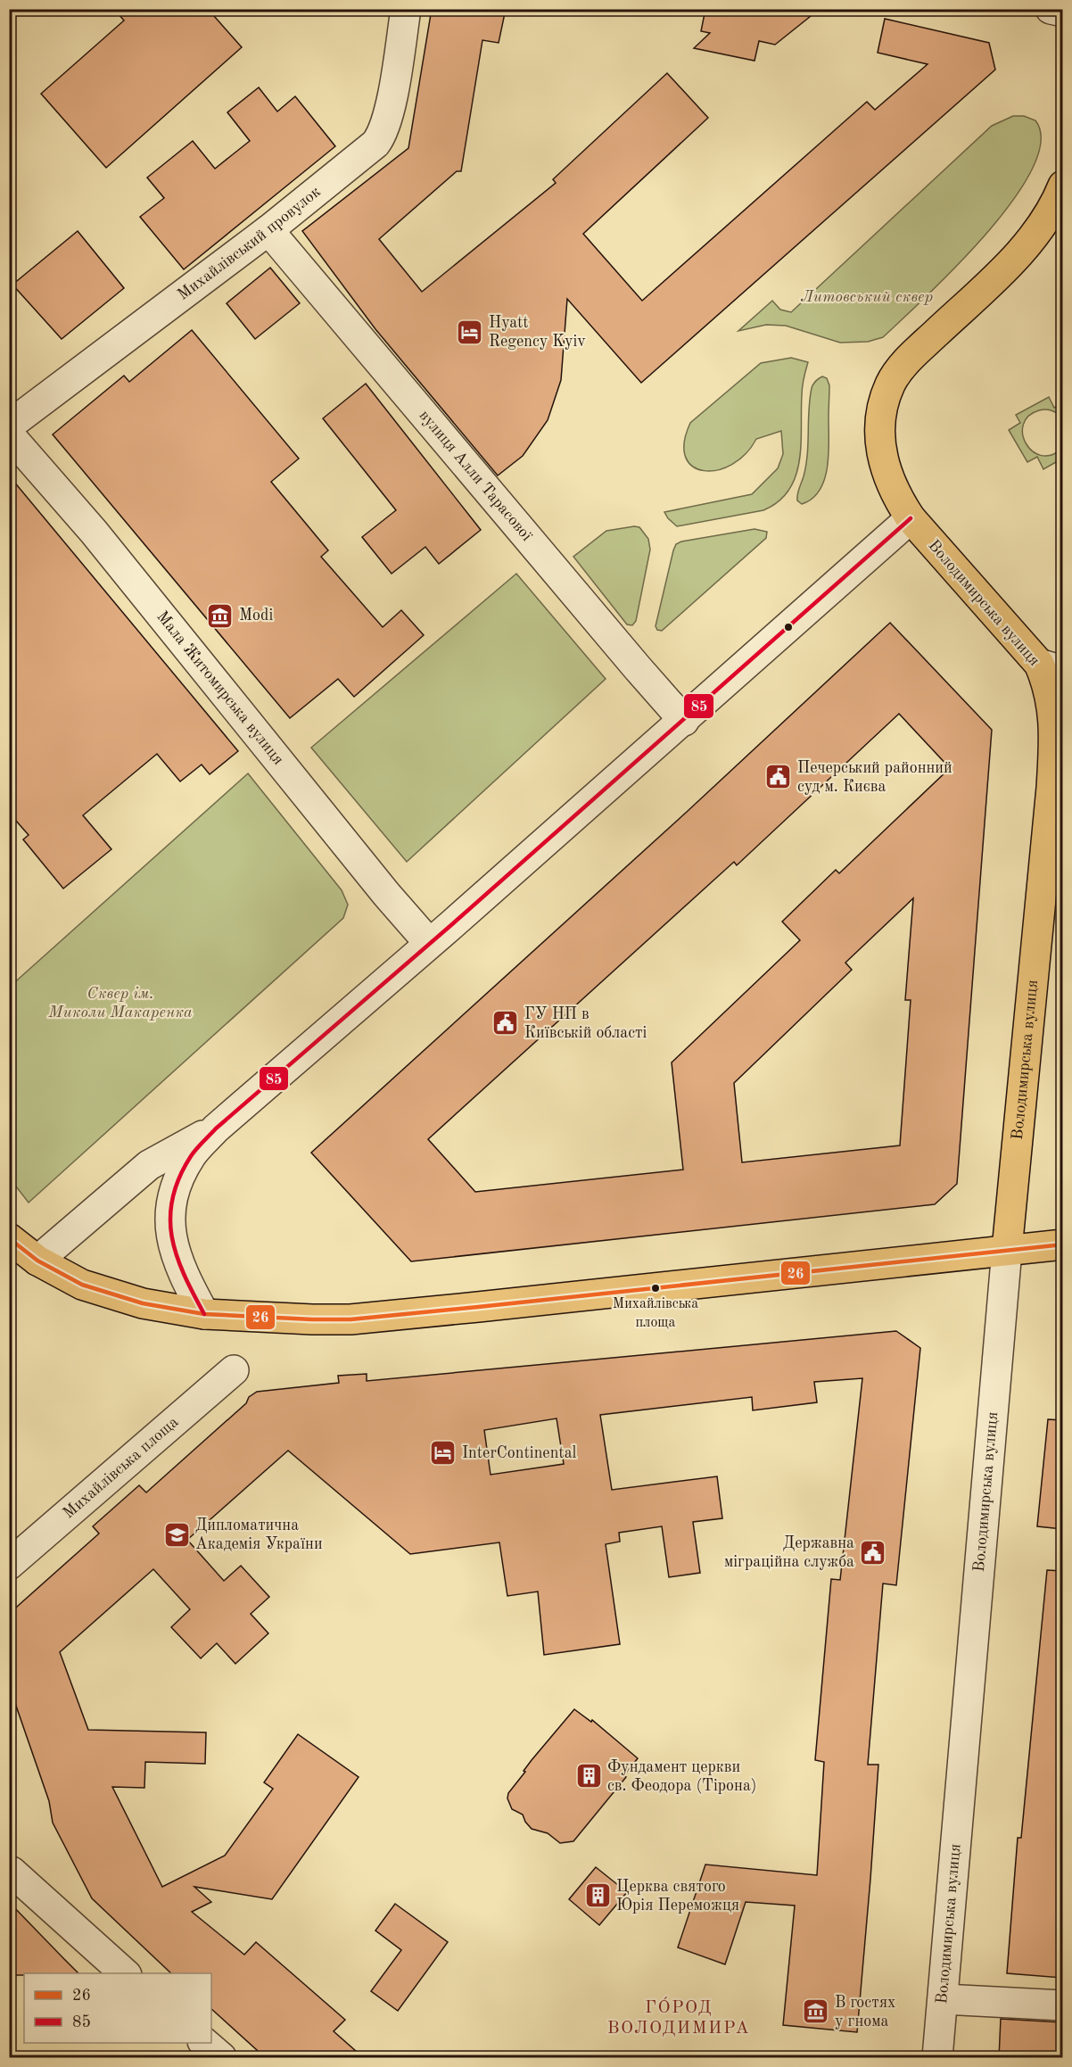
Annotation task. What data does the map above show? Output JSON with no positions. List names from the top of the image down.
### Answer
{
  "streets": {
    "main road": ["Володимирська вулиця"],
    "street": [
      "Михайлівський провулок",
      "вулиця Алли Тарасової",
      "Мала Житомирська вулиця",
      "Михайлівська площа"
    ]
  },
  "crossings": [
    ["Михайлівський провулок", "вулиця Алли Тарасової"]
  ],
  "districts": ["ГО́РОД ВОЛОДИМИРА"],
  "parks": ["Литовський сквер", "Сквер ім. Миколи Макаренка"],
  "places": {
    "hotel": ["Hyatt Regency Kyiv", "InterContinental"],
    "museum": ["Modi", "В гостях у гнома"],
    "public building": ["Печерський районний суд м. Києва", "ГУ НП в Київській області", "Державна міграційна служба"],
    "other": ["Михайлівська площа"],
    "school or university": ["Дипломатична Академія України"],
    "building": ["Фундамент церкви св. Феодора (Тірона)", "Церква святого Юрія Переможця"]
  },
  "lines": ["transit line 85", "transit line 26"],
  "legend": ["26", "85"]
}
